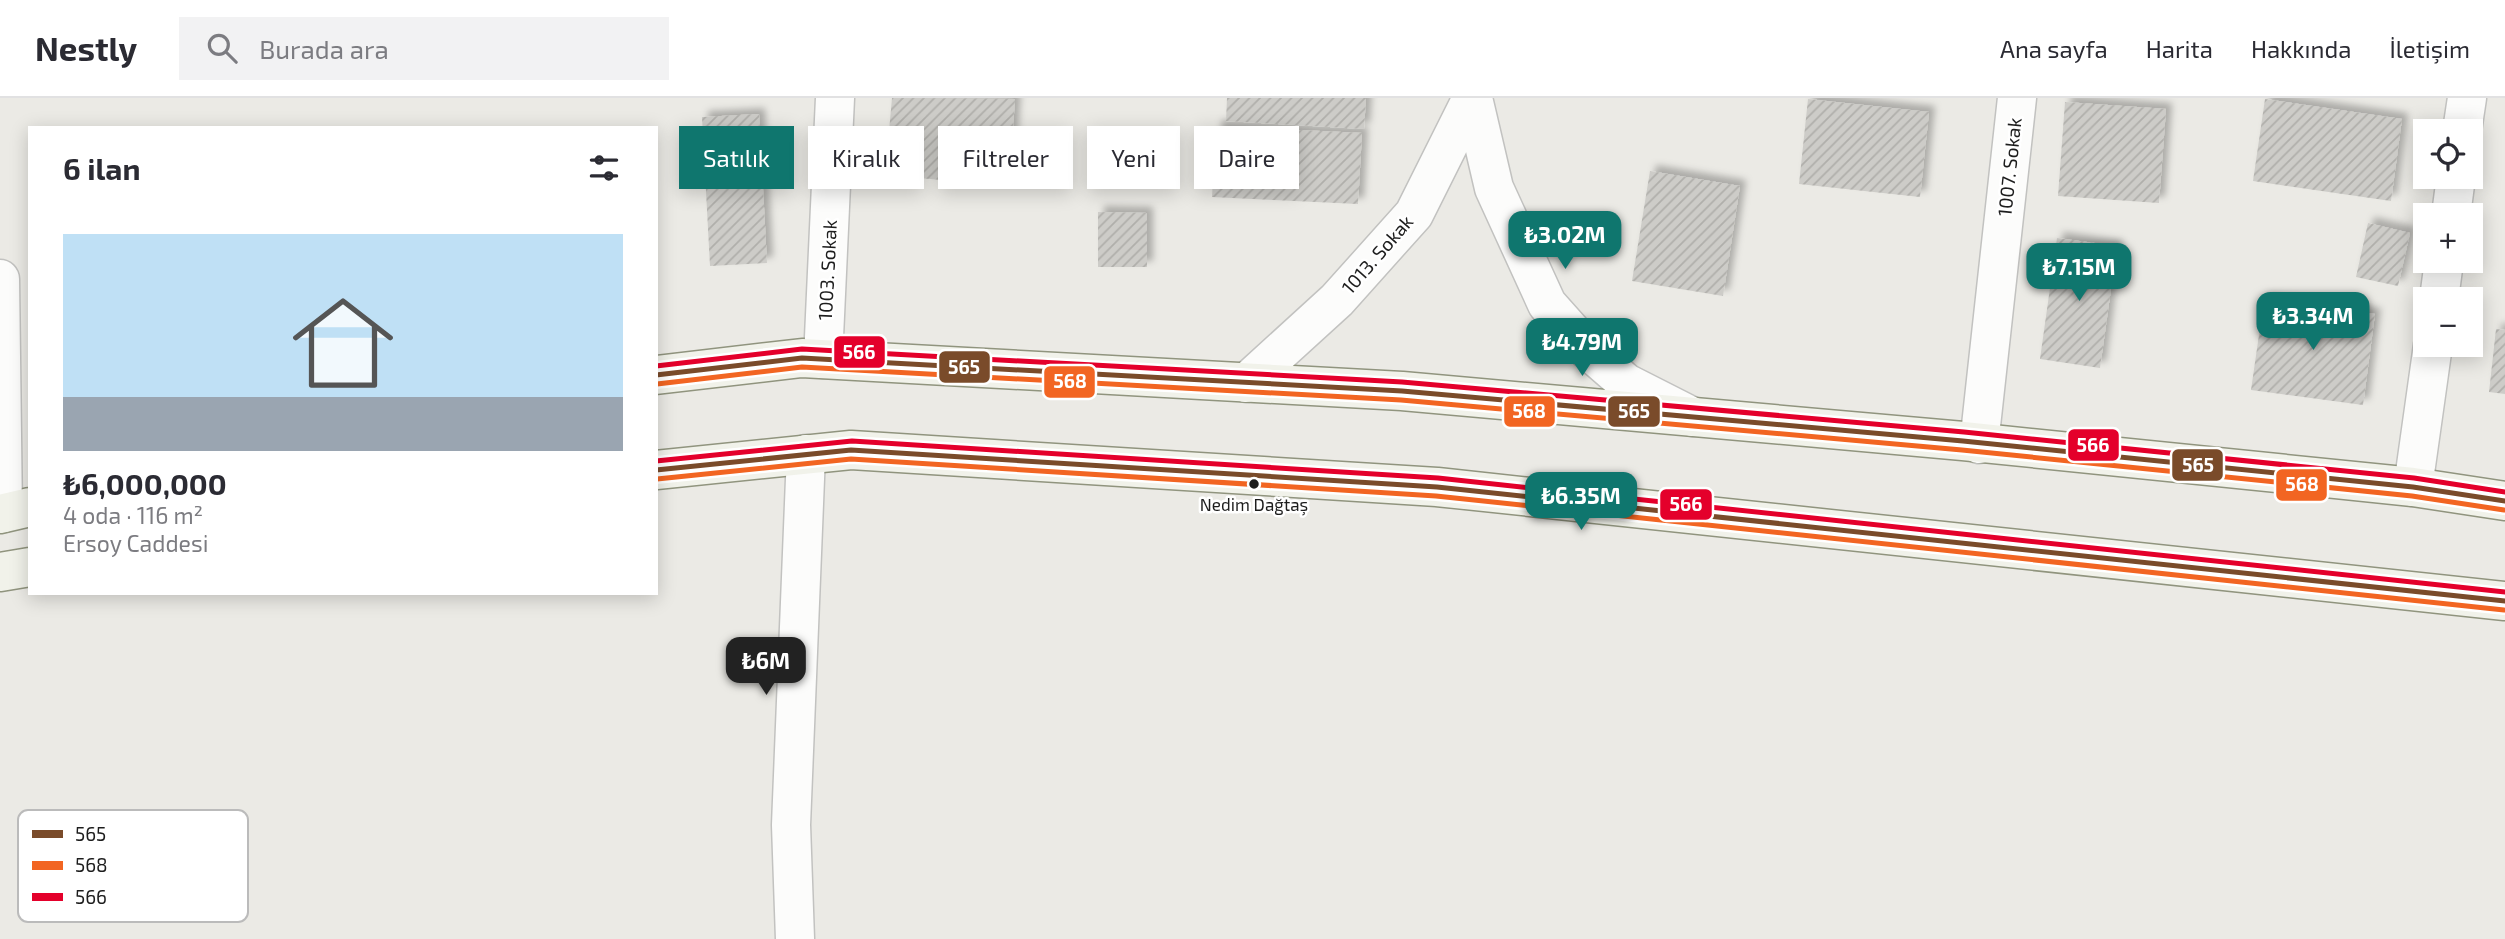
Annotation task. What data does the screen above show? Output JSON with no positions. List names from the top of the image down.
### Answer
{
  "streets": {
    "street": ["1007. Sokak", "1013. Sokak", "1003. Sokak"]
  },
  "places": ["Nedim Dağtaş"],
  "lines": ["transit line 566", "transit line 565", "transit line 568"],
  "legend": ["565", "568", "566"],
  "page": {
    "header": "Nestly",
    "search": "Burada ara",
    "nav": [
      "Ana sayfa",
      "Harita",
      "Hakkında",
      "İletişim"
    ],
    "map_buttons": ["+", "−"],
    "chip": [
      "Satılık",
      "Kiralık",
      "Filtreler",
      "Yeni",
      "Daire"
    ],
    "heading": "6 ilan",
    "list": [
      {
        "name": "₺6,000,000",
        "note": "4 oda · 116 m² · Ersoy Caddesi"
      }
    ],
    "price": [
      "₺3.02M",
      "₺7.15M",
      "₺3.34M",
      "₺4.79M",
      "₺6.35M",
      "₺6M"
    ]
  }
}
